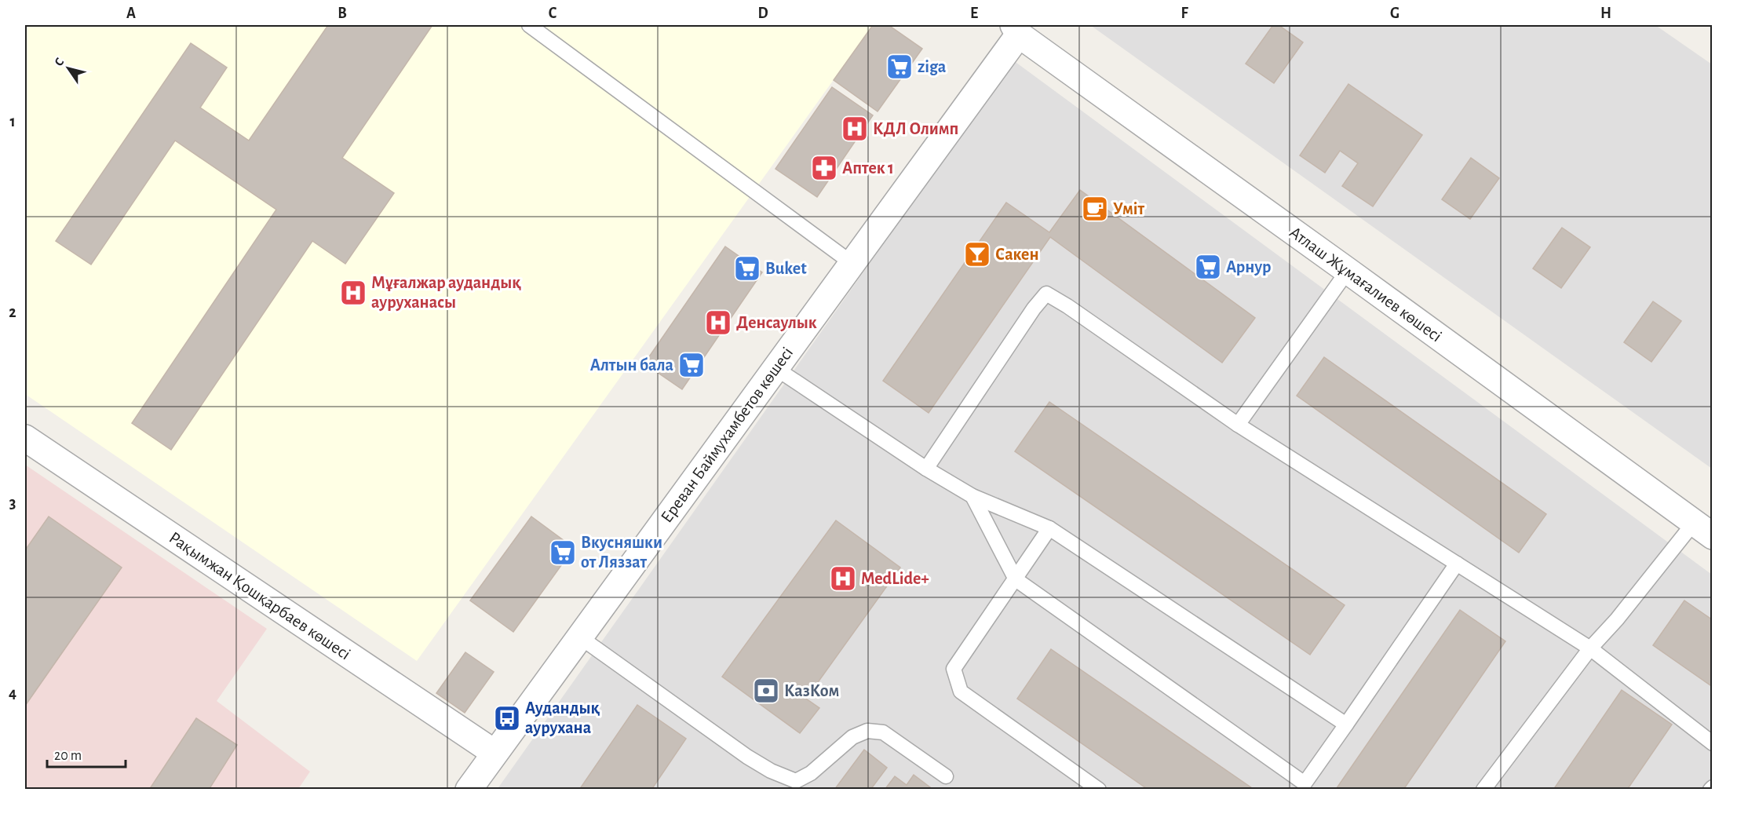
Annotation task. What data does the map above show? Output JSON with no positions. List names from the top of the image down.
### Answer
{
  "streets": {
    "street": ["Атлаш Жұмағалиев көшесі", "Ереван Баймухамбетов көшесі", "Рақымжан Қошқарбаев көшесі"]
  },
  "crossings": [
    ["Атлаш Жұмағалиев көшесі", "Ереван Баймухамбетов көшесі"],
    ["Ереван Баймухамбетов көшесі", "Рақымжан Қошқарбаев көшесі"]
  ],
  "places": {
    "supermarket": [
      "ziga",
      "Арнур",
      "Buket",
      "Алтын бала",
      "Вкусняшки от Ляззат"
    ],
    "hospital": [
      "КДЛ Олимп",
      "Мұғалжар аудандық ауруханасы",
      "Денсаулык",
      "MedLide+"
    ],
    "pharmacy": ["Аптек 1"],
    "cafe": ["Умiт"],
    "bar": ["Сакен"],
    "bank": ["КазКом"],
    "bus stop": ["Аудандық аурухана"]
  },
  "scale_bar": "20 m",
  "north": "top left",
  "grid": {
    "columns": [
      "A",
      "B",
      "C",
      "D",
      "E",
      "F",
      "G",
      "H"
    ],
    "rows": [
      "1",
      "2",
      "3",
      "4"
    ]
  }
}
